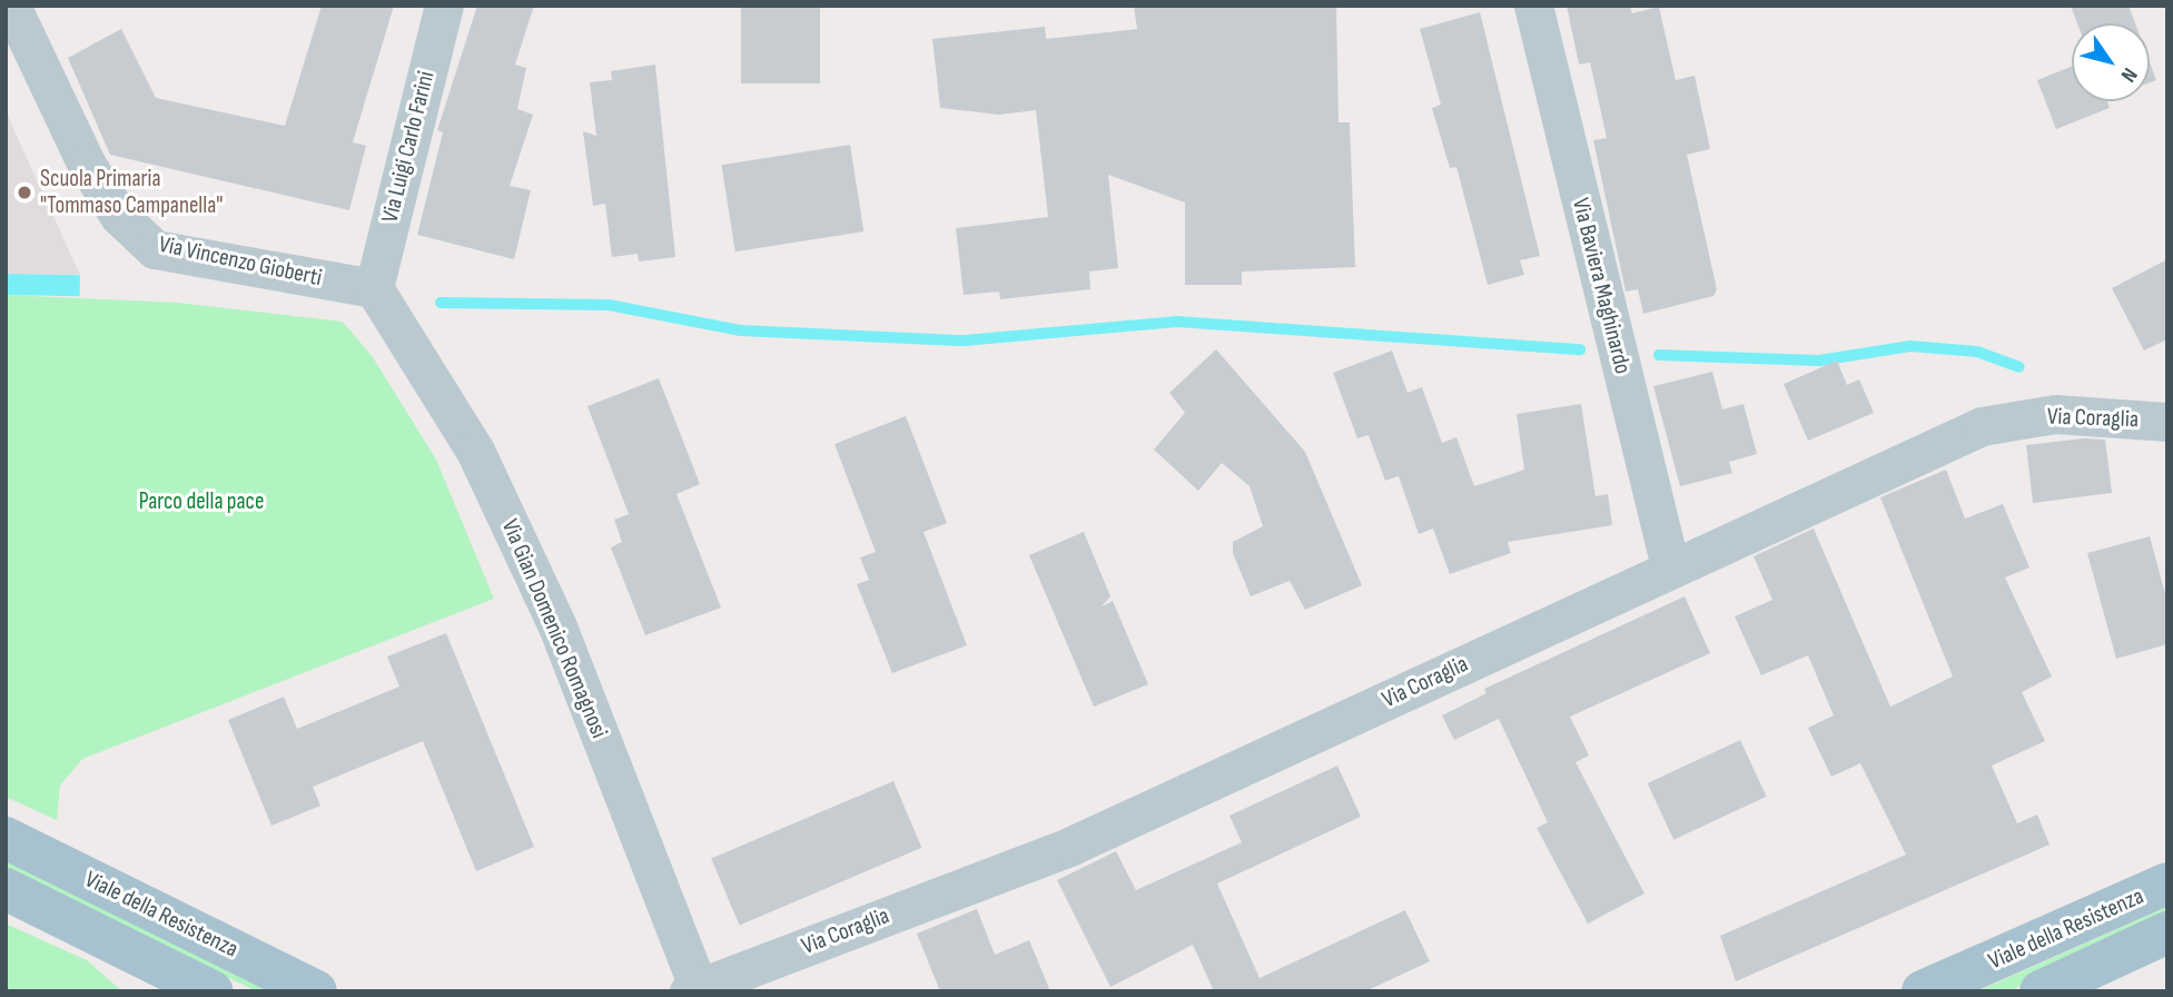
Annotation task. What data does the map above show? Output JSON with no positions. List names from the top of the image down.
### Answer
{
  "streets": {
    "main road": ["Viale della Resistenza"],
    "street": [
      "Via Luigi Carlo Farini",
      "Via Vincenzo Gioberti",
      "Via Baviera Maghinardo",
      "Via Coraglia",
      "Via Gian Domenico Romagnosi"
    ]
  },
  "crossings": [
    ["Via Luigi Carlo Farini", "Via Vincenzo Gioberti"],
    ["Via Luigi Carlo Farini", "Via Gian Domenico Romagnosi"],
    ["Via Vincenzo Gioberti", "Via Gian Domenico Romagnosi"],
    ["Via Baviera Maghinardo", "Via Coraglia"],
    ["Via Coraglia", "Via Gian Domenico Romagnosi"]
  ],
  "parks": ["Parco della pace"],
  "places": ["Scuola Primaria \"Tommaso Campanella\""],
  "north": "bottom right"
}
